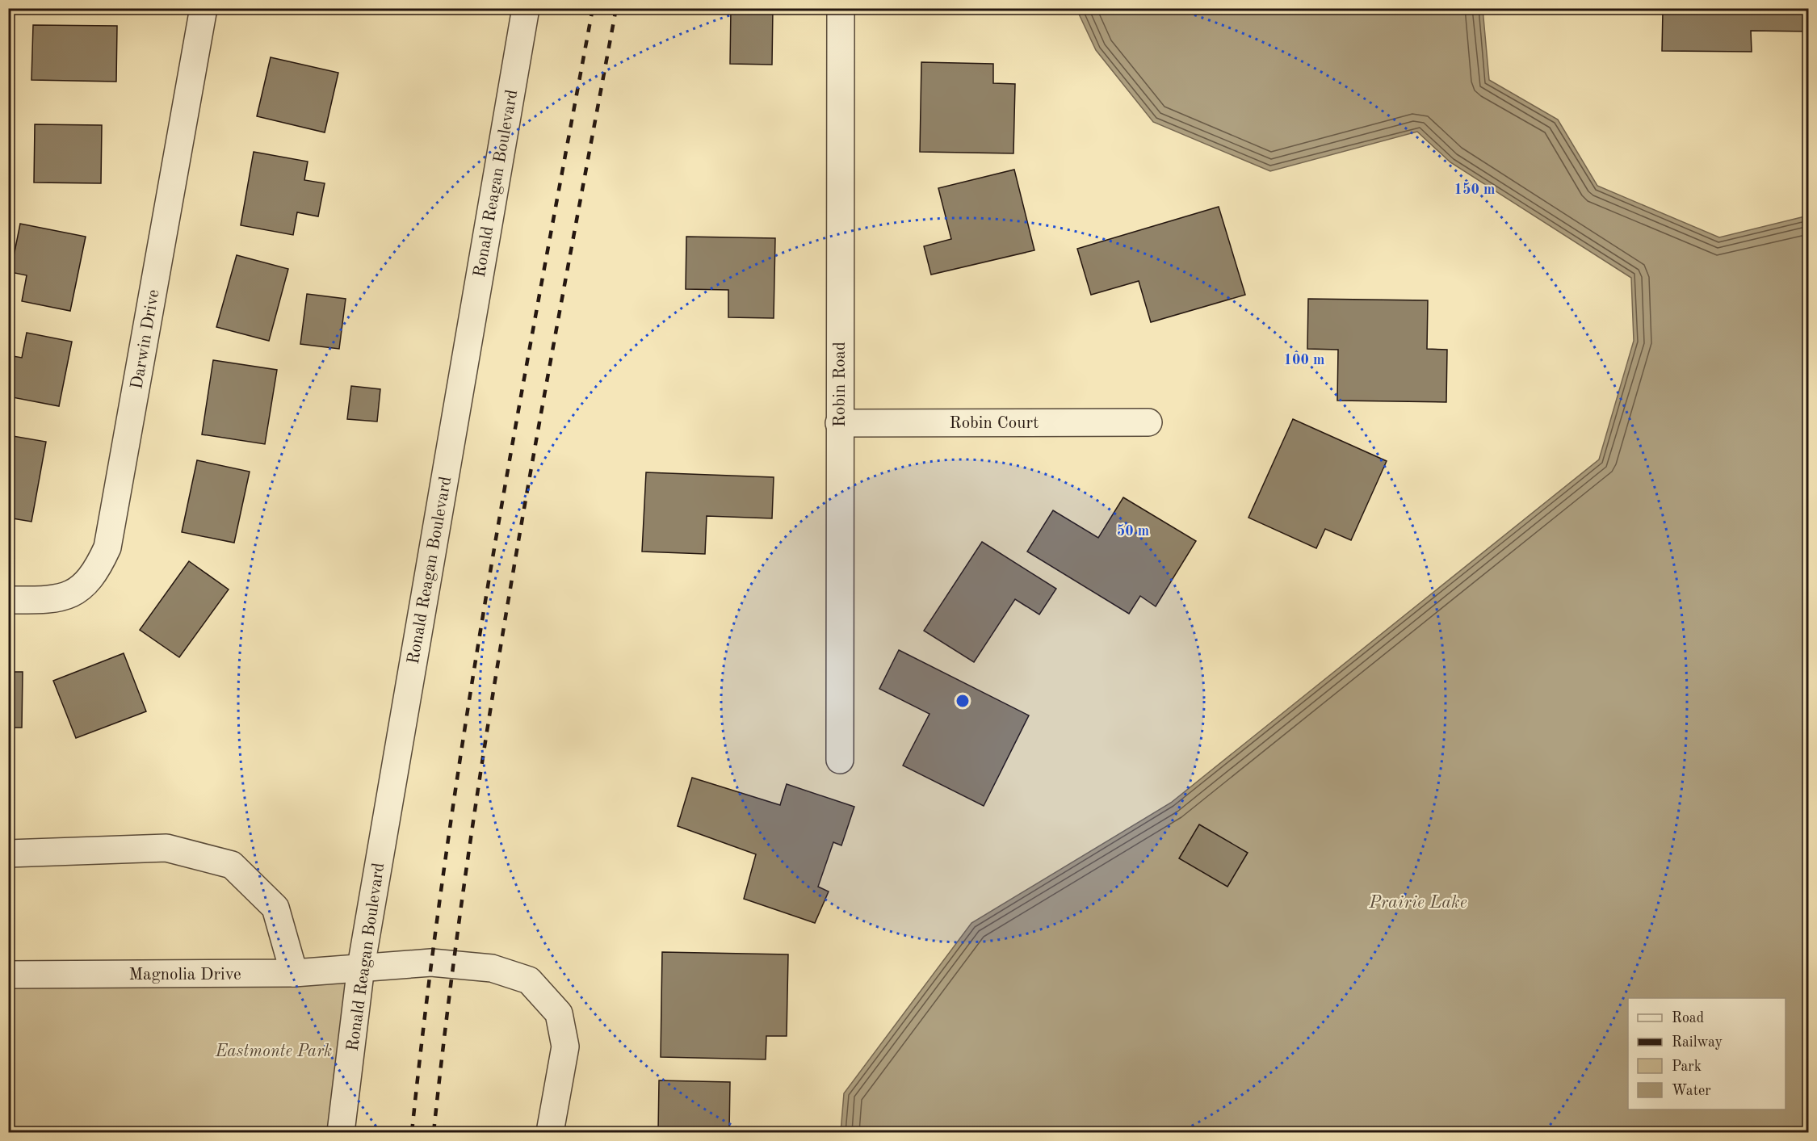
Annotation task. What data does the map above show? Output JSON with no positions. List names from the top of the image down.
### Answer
{
  "streets": {
    "street": [
      "Ronald Reagan Boulevard",
      "Darwin Drive",
      "Robin Road",
      "Robin Court",
      "Magnolia Drive"
    ]
  },
  "crossings": [
    ["Ronald Reagan Boulevard", "Magnolia Drive"],
    ["Robin Road", "Robin Court"]
  ],
  "water": ["Prairie Lake"],
  "parks": ["Eastmonte Park"],
  "legend": [
    "Road",
    "Railway",
    "Park",
    "Water"
  ],
  "rings": ["150 m", "100 m", "50 m"]
}
